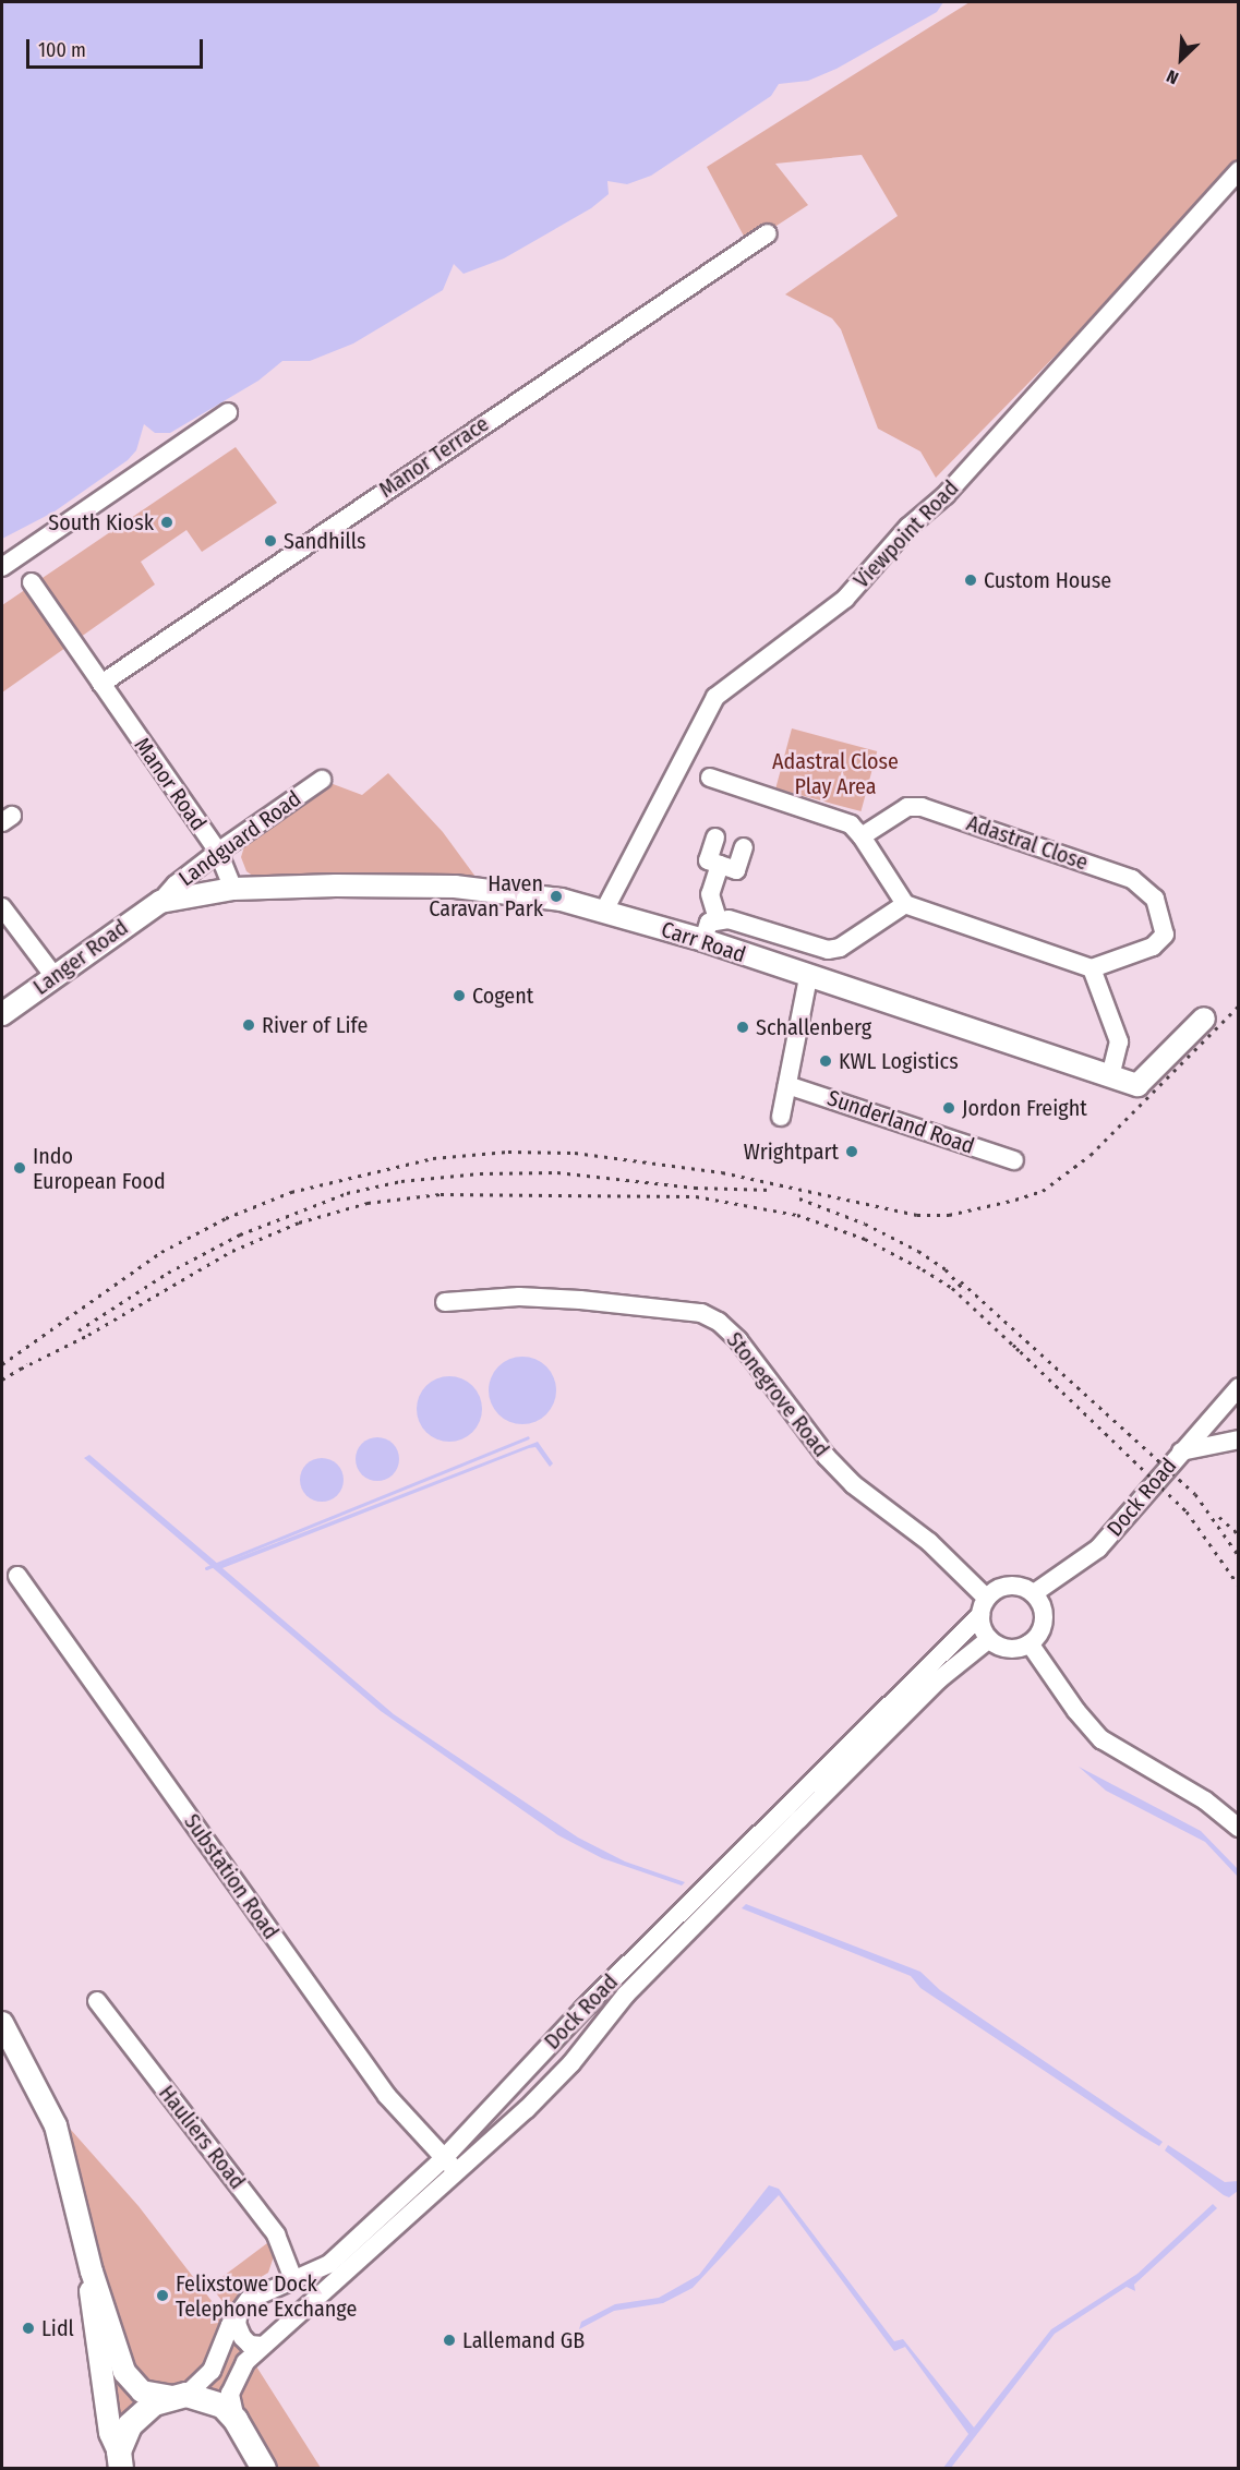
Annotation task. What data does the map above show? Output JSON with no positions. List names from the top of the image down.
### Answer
{
  "streets": {
    "main road": ["Carr Road", "Langer Road"],
    "street": [
      "Manor Terrace",
      "Viewpoint Road",
      "Manor Road",
      "Landguard Road",
      "Adastral Close",
      "Sunderland Road",
      "Stonegrove Road",
      "Dock Road",
      "Substation Road",
      "Hauliers Road"
    ]
  },
  "crossings": [
    ["Manor Terrace", "Manor Road"],
    ["Viewpoint Road", "Carr Road"],
    ["Manor Road", "Landguard Road"],
    ["Manor Road", "Carr Road"],
    ["Landguard Road", "Carr Road"],
    ["Landguard Road", "Langer Road"],
    ["Carr Road", "Langer Road"],
    ["Stonegrove Road", "Dock Road"],
    ["Dock Road", "Substation Road"],
    ["Dock Road", "Hauliers Road"]
  ],
  "parks": ["Adastral Close Play Area"],
  "places": [
    "South Kiosk",
    "Sandhills",
    "Custom House",
    "Haven Caravan Park",
    "Cogent",
    "River of Life",
    "Schallenberg",
    "KWL Logistics",
    "Jordon Freight",
    "Wrightpart",
    "Indo European Food",
    "Felixstowe Dock Telephone Exchange",
    "Lidl",
    "Lallemand GB"
  ],
  "scale_bar": "100 m",
  "north": "bottom left"
}
